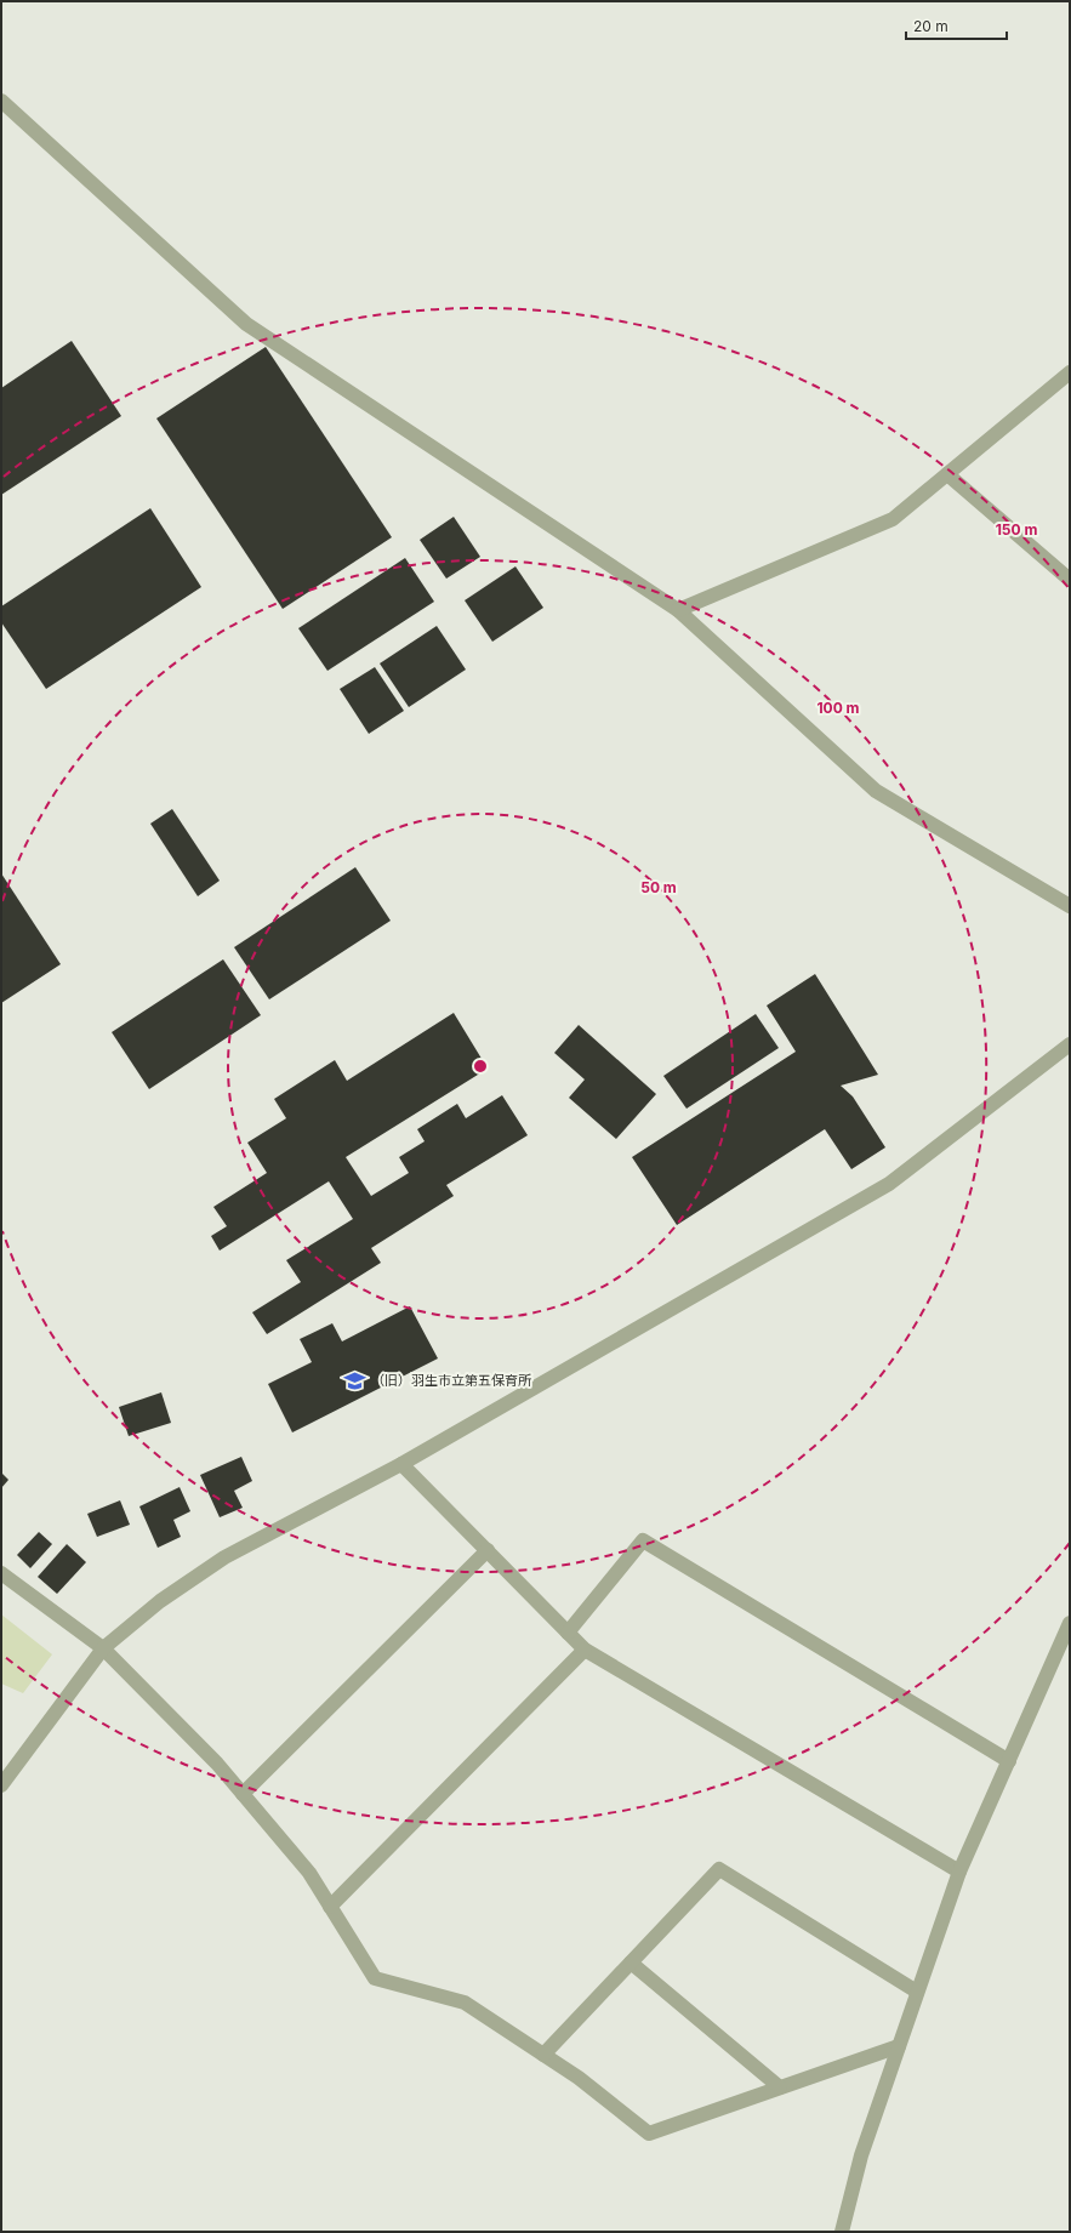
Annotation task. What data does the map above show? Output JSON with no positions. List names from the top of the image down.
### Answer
{
  "places": {
    "school or university": ["（旧）羽生市立第五保育所"]
  },
  "scale_bar": "20 m",
  "rings": ["150 m", "100 m", "50 m"]
}
